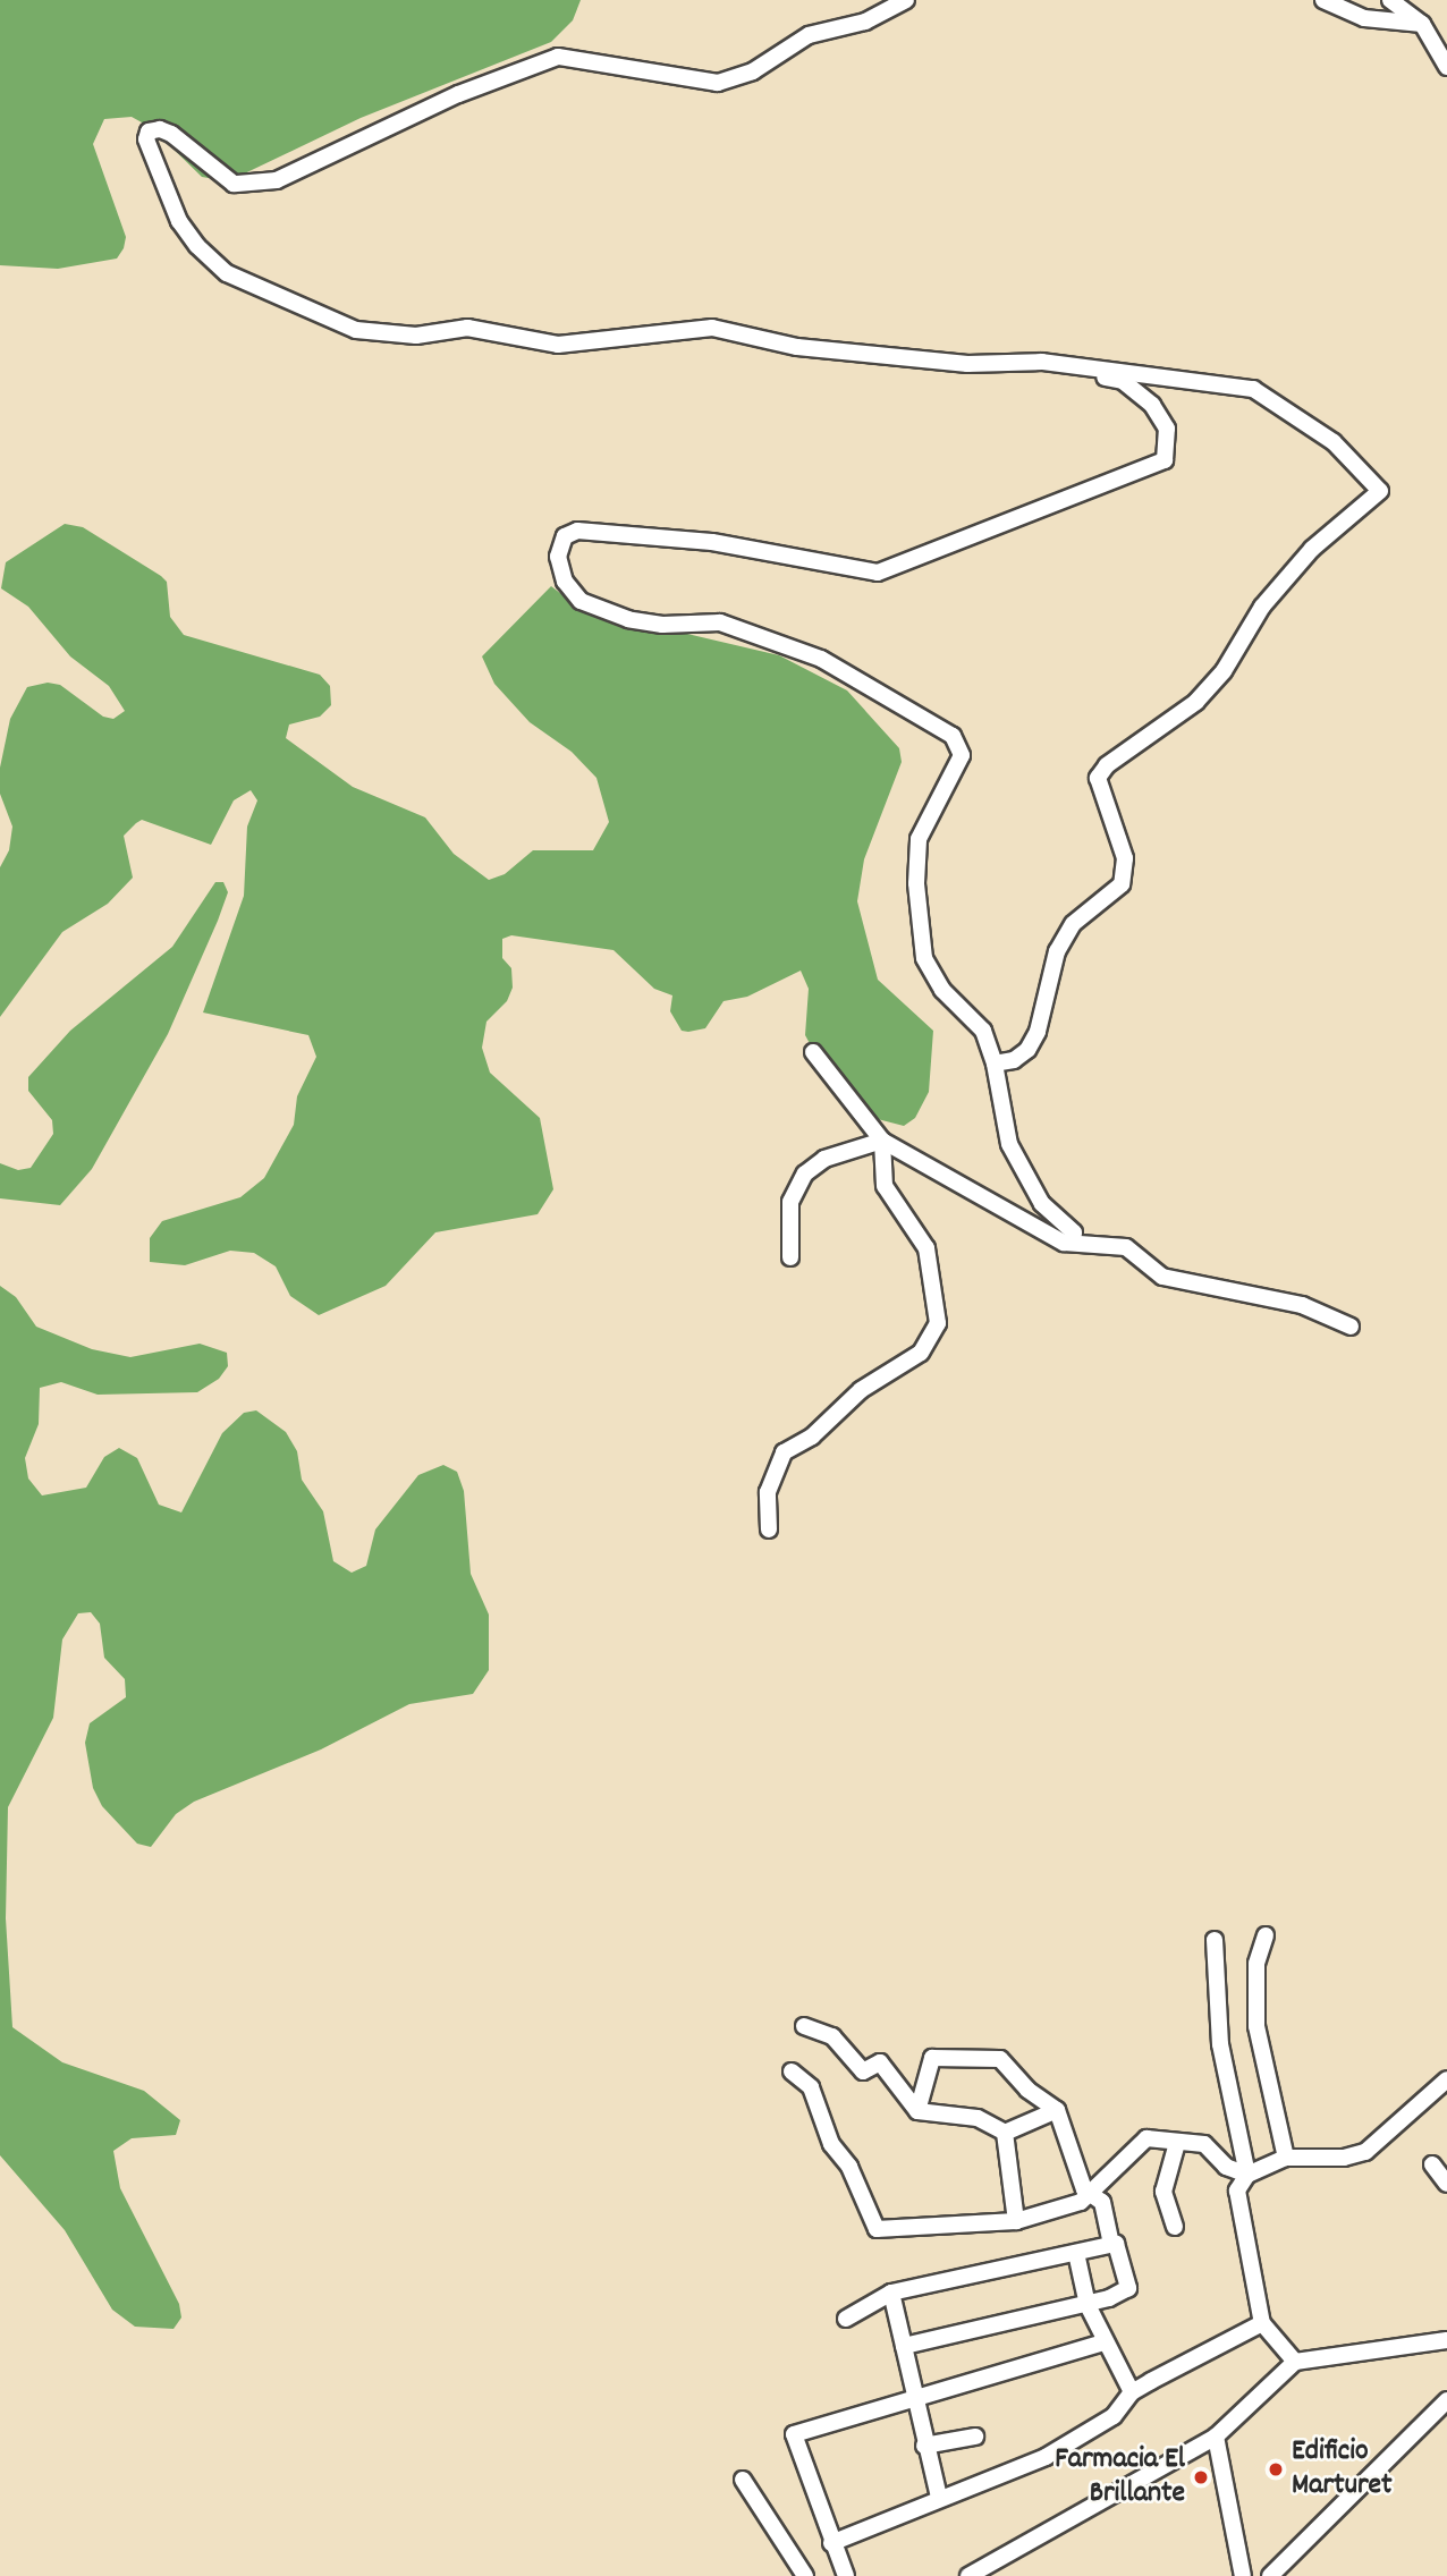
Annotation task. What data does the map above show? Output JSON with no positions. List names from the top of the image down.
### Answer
{
  "places": ["Edificio Marturet", "Farmacia El Brillante"]
}
